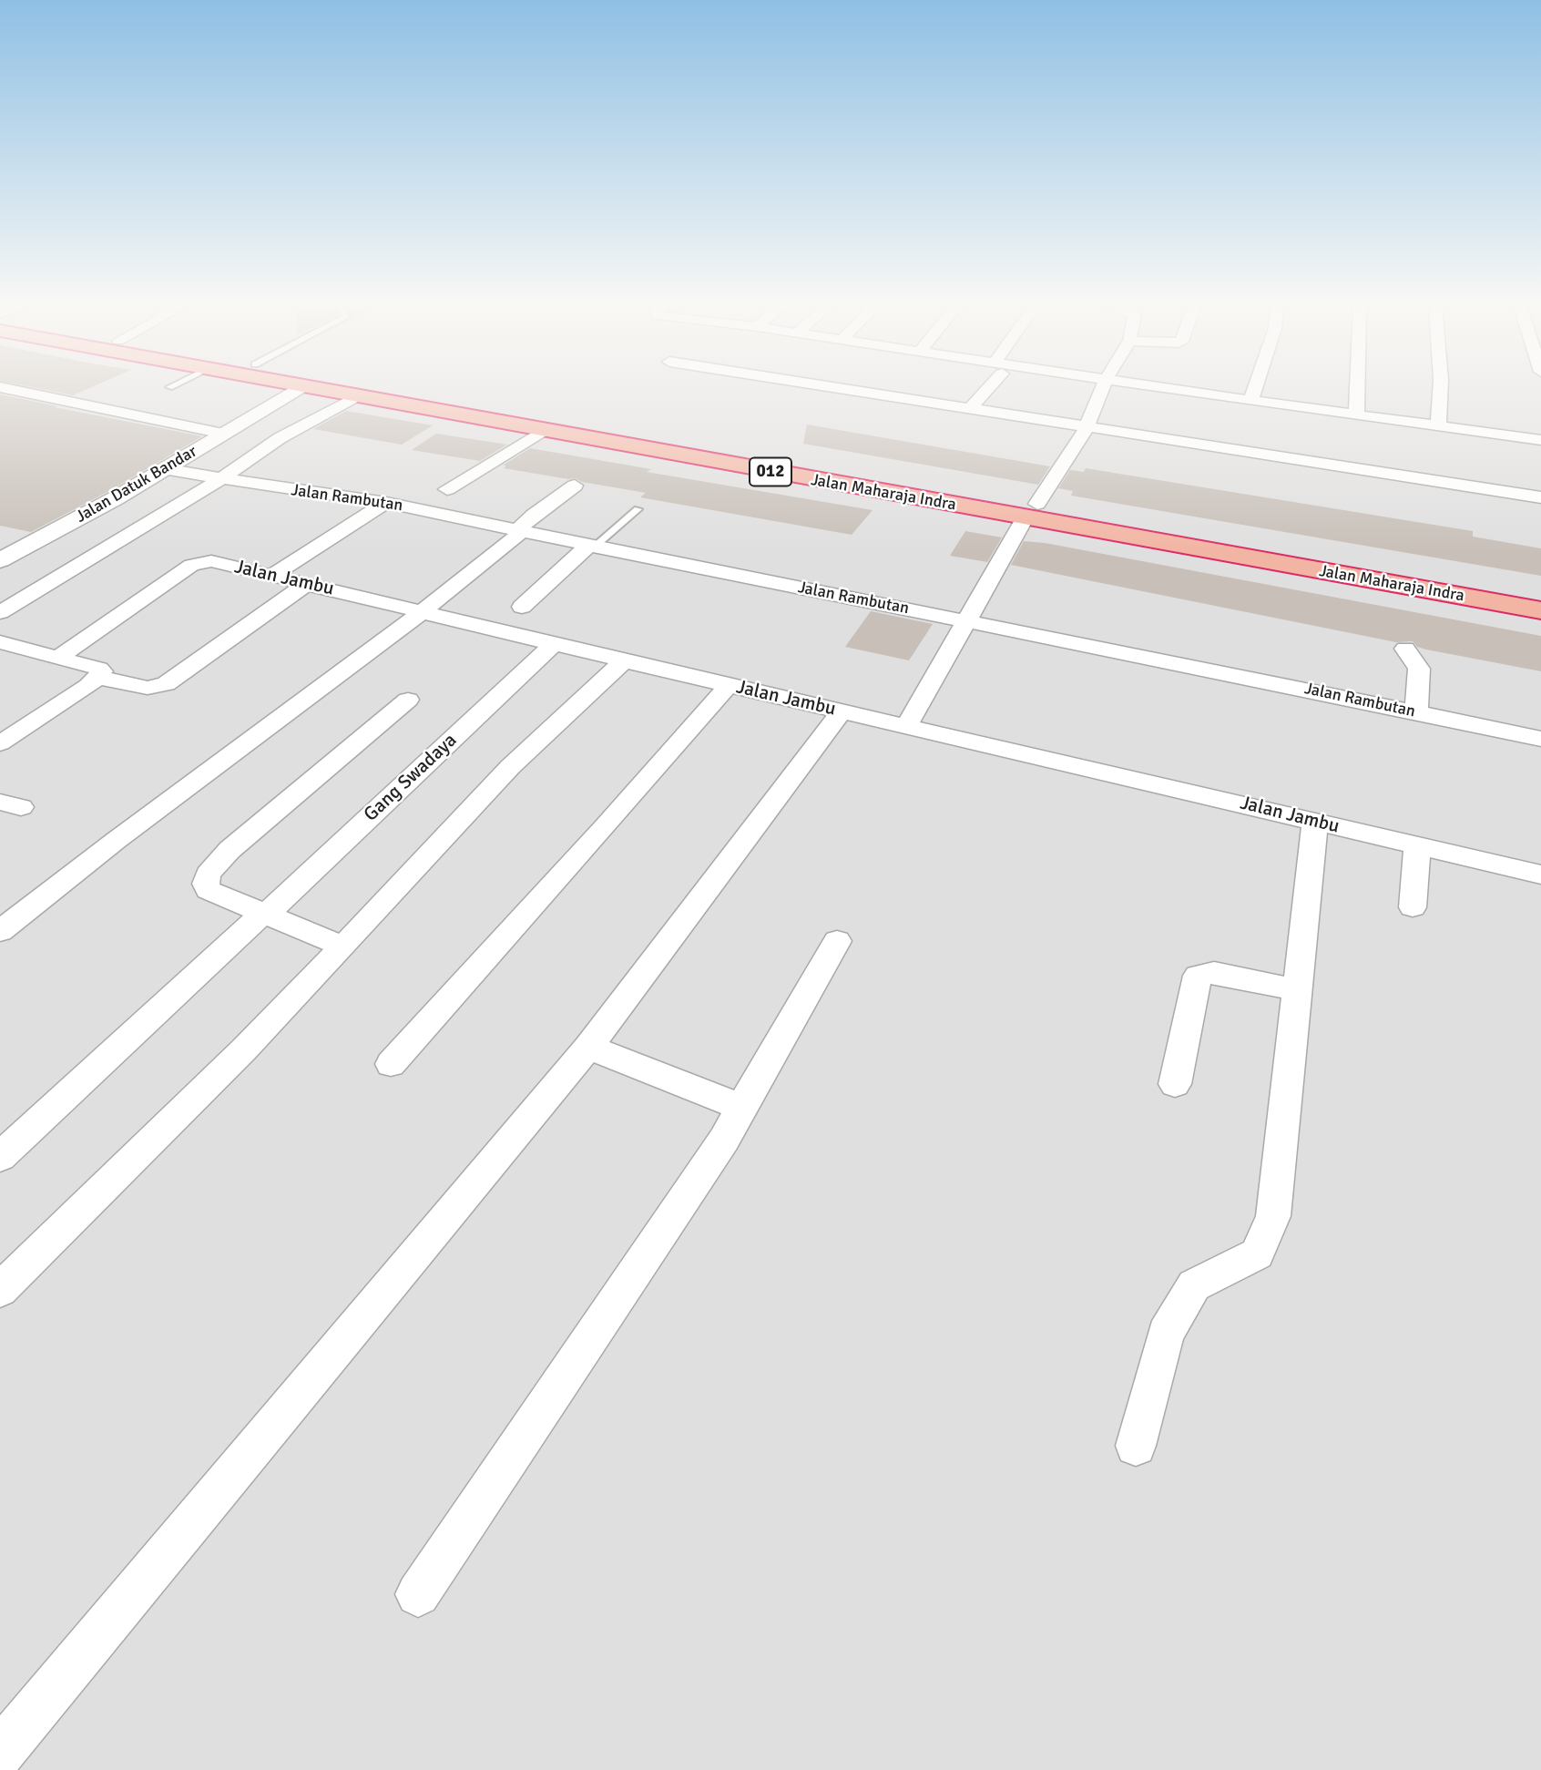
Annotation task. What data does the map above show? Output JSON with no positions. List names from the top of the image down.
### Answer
{
  "streets": {
    "highway": ["012", "Jalan Maharaja Indra"],
    "street": [
      "Jalan Datuk Bandar",
      "Jalan Rambutan",
      "Jalan Jambu",
      "Gang Swadaya"
    ]
  },
  "crossings": [
    ["Jalan Datuk Bandar", "Jalan Rambutan"],
    ["Jalan Jambu", "Gang Swadaya"]
  ]
}
